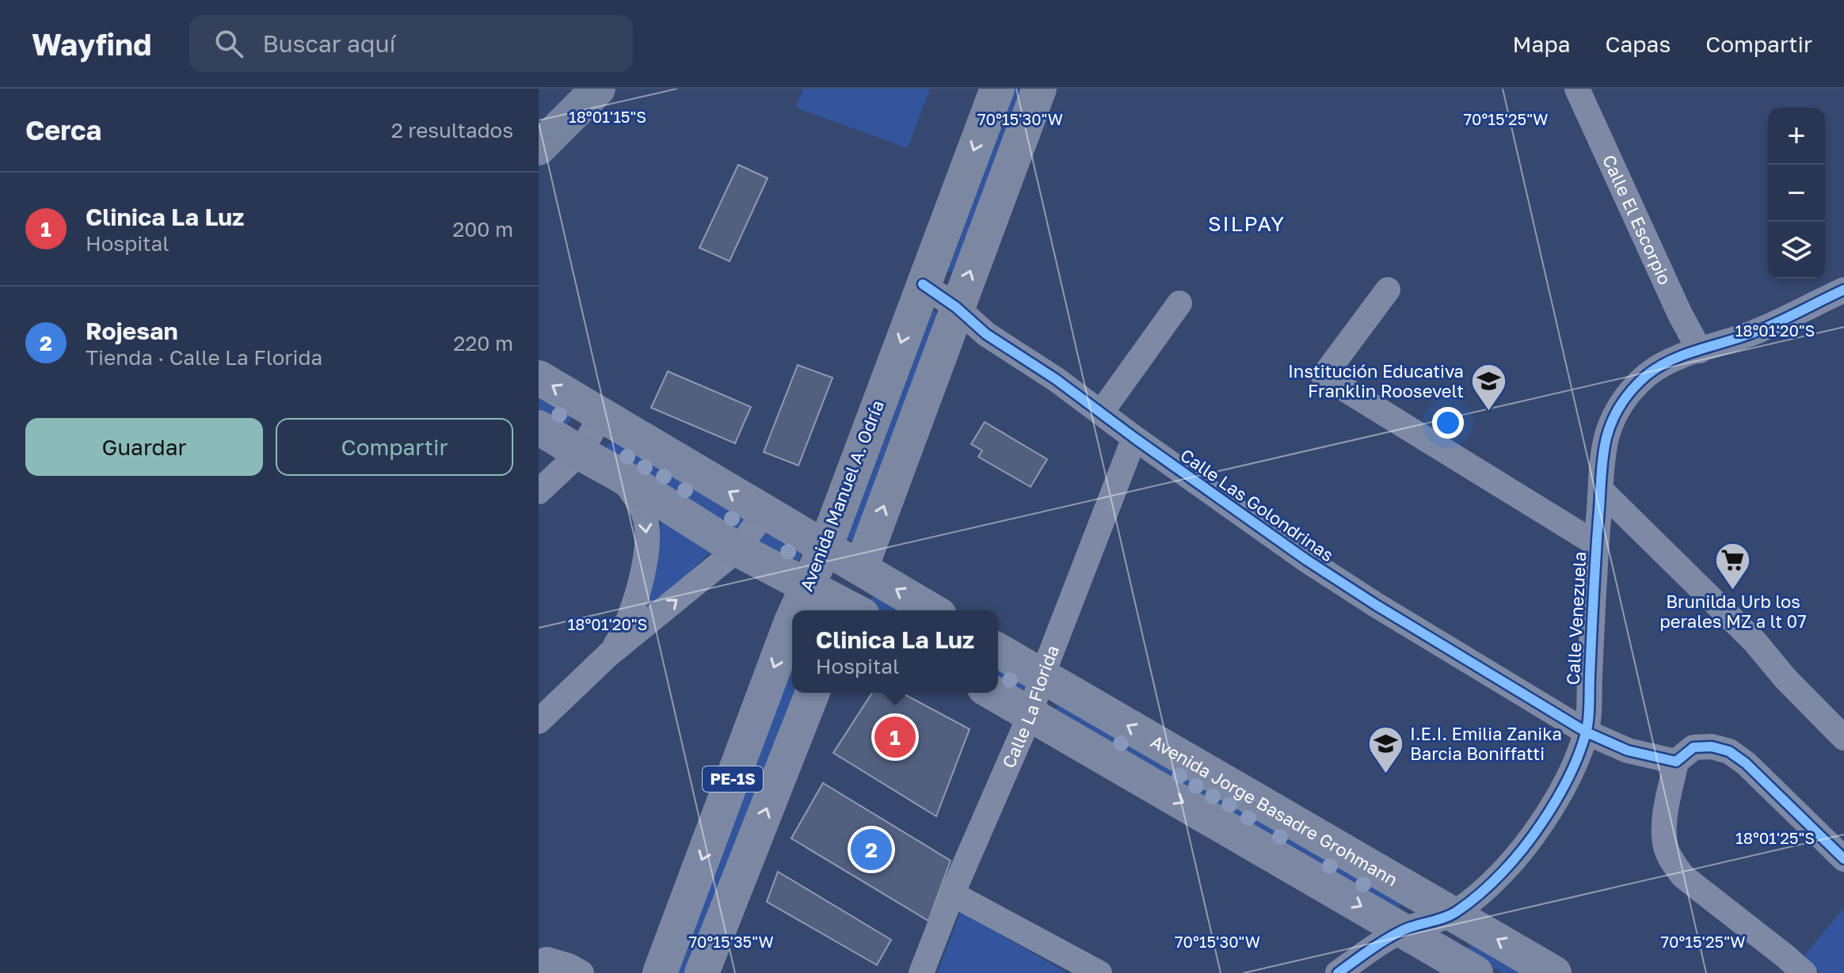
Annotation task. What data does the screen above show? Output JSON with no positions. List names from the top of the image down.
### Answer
{
  "streets": {
    "highway": ["Avenida Manuel A. Odría", "PE-1S", "Avenida Jorge Basadre Grohmann"],
    "street": [
      "Calle El Escorpio",
      "Calle Las Golondrinas",
      "Calle Venezuela",
      "Calle La Florida"
    ]
  },
  "crossings": [
    ["Calle El Escorpio", "Calle Venezuela"],
    ["Avenida Manuel A. Odría", "Calle Las Golondrinas"],
    ["Calle Las Golondrinas", "Calle Venezuela"],
    ["Calle Las Golondrinas", "Calle La Florida"],
    ["Calle Venezuela", "Avenida Jorge Basadre Grohmann"],
    ["Calle La Florida", "Avenida Jorge Basadre Grohmann"]
  ],
  "districts": ["SILPAY"],
  "places": {
    "school or university": ["Institución Educativa Franklin Roosevelt", "I.E.I. Emilia Zanika Barcia Boniffatti"],
    "supermarket": ["Brunilda Urb los perales MZ a lt 07"]
  },
  "page": {
    "header": "Wayfind",
    "search": "Buscar aquí",
    "nav": ["Mapa", "Capas", "Compartir"],
    "heading": ["Cerca", "2 resultados"],
    "map_buttons": ["+", "−"],
    "list": [
      {
        "mark": "1",
        "name": "Clinica La Luz",
        "note": "Hospital",
        "value": "200 m"
      },
      {
        "mark": "2",
        "name": "Rojesan",
        "note": "Tienda · Calle La Florida",
        "value": "220 m"
      }
    ],
    "buttons": ["Guardar", "Compartir"],
    "popup": ["Clinica La Luz", "Hospital"],
    "pins": ["1", "2"]
  },
  "coordinates": [
    "18°01'15\"S",
    "70°15'30\"W",
    "70°15'25\"W",
    "18°01'20\"S",
    "18°01'25\"S",
    "70°15'35\"W"
  ]
}
